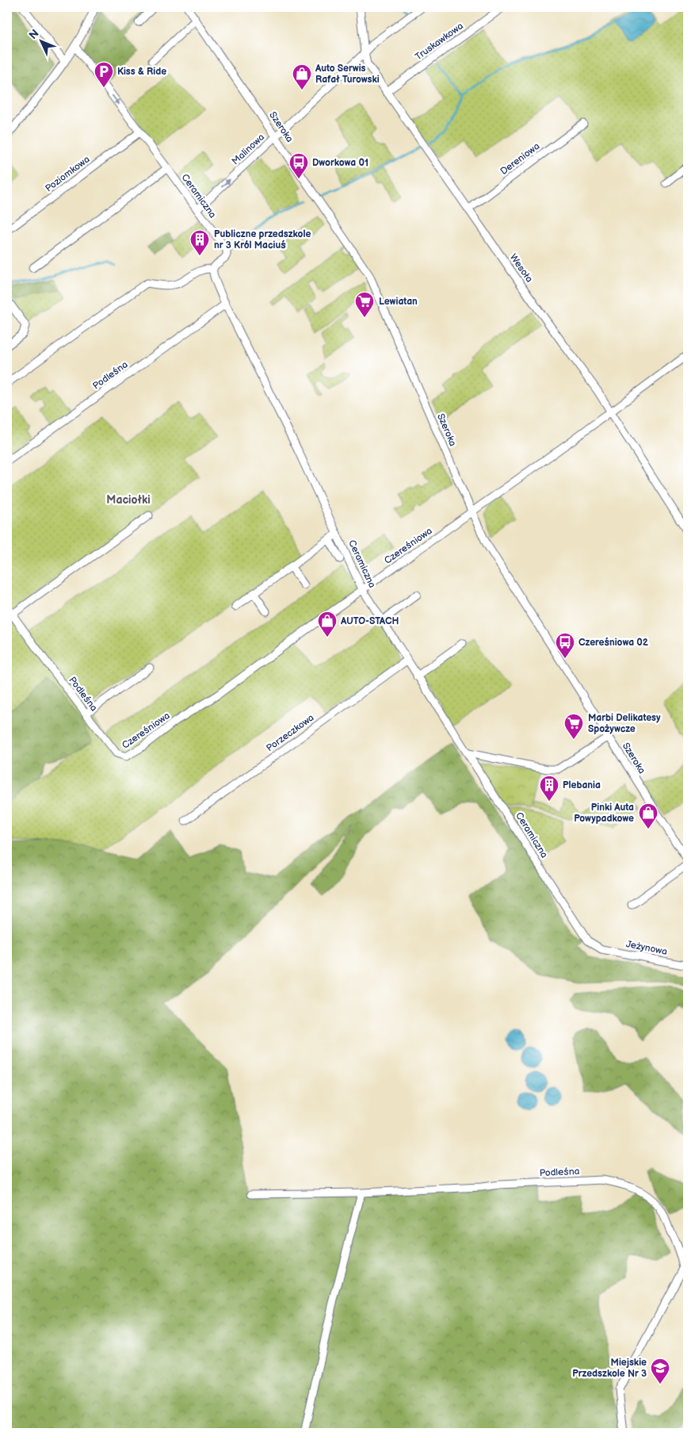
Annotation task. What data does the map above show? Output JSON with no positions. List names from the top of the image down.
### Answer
{
  "streets": {
    "street": [
      "Truskawkowa",
      "Szeroka",
      "Malinowa",
      "Dereniowa",
      "Poziomkowa",
      "Ceramiczna",
      "Wesoła",
      "Podleśna",
      "Czereśniowa",
      "Porzeczkowa",
      "Jeżynowa"
    ]
  },
  "crossings": [
    ["Truskawkowa", "Wesoła"],
    ["Szeroka", "Malinowa"],
    ["Szeroka", "Czereśniowa"],
    ["Malinowa", "Ceramiczna"],
    ["Malinowa", "Wesoła"],
    ["Dereniowa", "Wesoła"],
    ["Poziomkowa", "Ceramiczna"],
    ["Ceramiczna", "Podleśna"],
    ["Ceramiczna", "Czereśniowa"],
    ["Ceramiczna", "Porzeczkowa"],
    ["Ceramiczna", "Jeżynowa"],
    ["Wesoła", "Czereśniowa"],
    ["Podleśna", "Czereśniowa"]
  ],
  "one_way": ["Malinowa"],
  "districts": ["Maciołki"],
  "places": {
    "parking": ["Kiss & Ride"],
    "shop": ["Auto Serwis Rafał Turowski", "AUTO-STACH", "Pinki Auta Powypadkowe"],
    "bus stop": ["Dworkowa 01", "Czereśniowa 02"],
    "building": ["Publiczne przedszkole nr 3 Król Maciuś", "Plebania"],
    "supermarket": ["Lewiatan", "Marbi Delikatesy Spożywcze"],
    "school or university": ["Miejskie Przedszkole Nr 3"]
  },
  "north": "top left"
}
